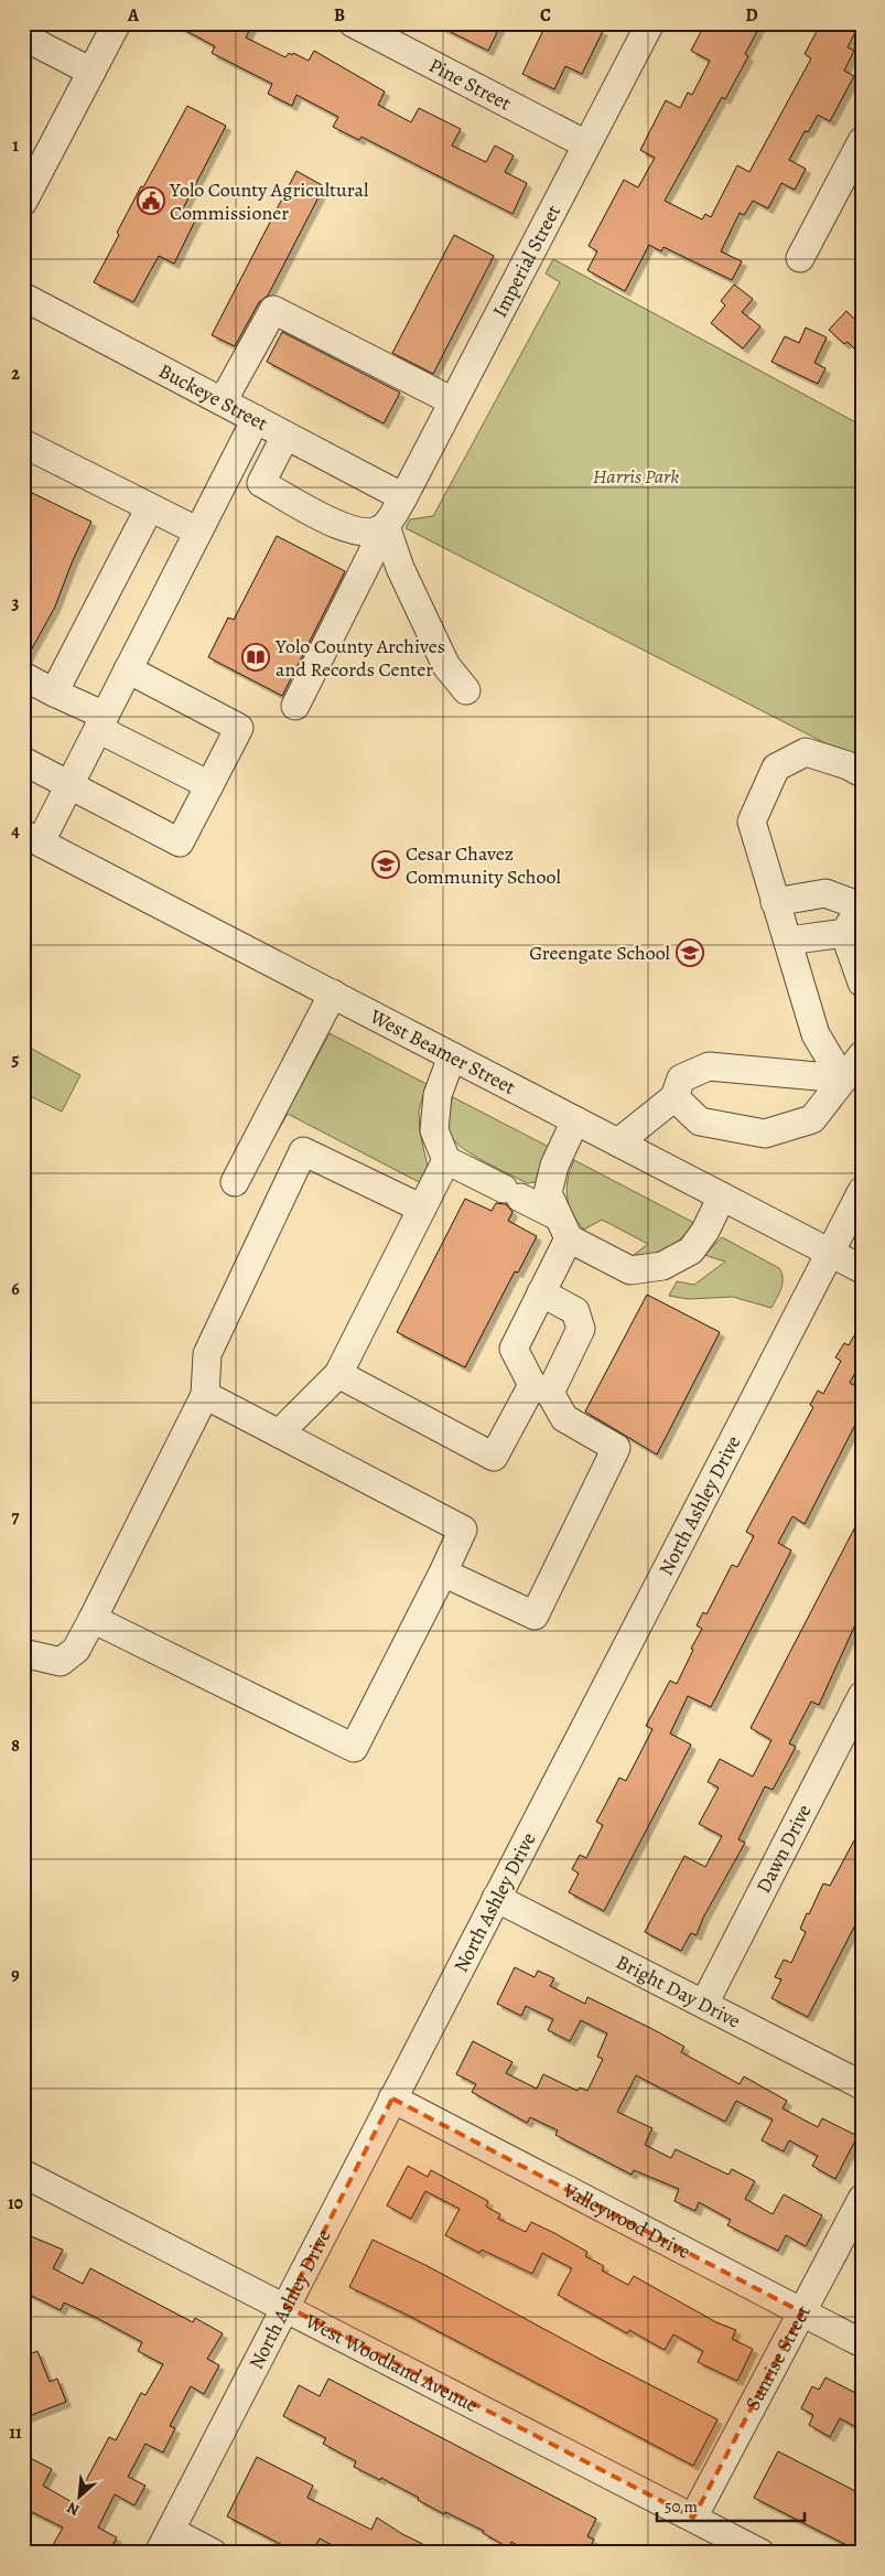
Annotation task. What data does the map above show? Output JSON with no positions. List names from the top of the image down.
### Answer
{
  "streets": {
    "street": [
      "Pine Street",
      "Imperial Street",
      "Buckeye Street",
      "West Beamer Street",
      "North Ashley Drive",
      "Dawn Drive",
      "Bright Day Drive",
      "Valleywood Drive",
      "Sunrise Street",
      "West Woodland Avenue"
    ]
  },
  "crossings": [
    ["Pine Street", "Imperial Street"],
    ["Imperial Street", "Buckeye Street"],
    ["West Beamer Street", "North Ashley Drive"],
    ["North Ashley Drive", "Bright Day Drive"],
    ["North Ashley Drive", "Valleywood Drive"],
    ["North Ashley Drive", "West Woodland Avenue"],
    ["Dawn Drive", "Bright Day Drive"],
    ["Valleywood Drive", "Sunrise Street"],
    ["Sunrise Street", "West Woodland Avenue"]
  ],
  "parks": ["Harris Park"],
  "places": {
    "public building": ["Yolo County Agricultural Commissioner"],
    "library": ["Yolo County Archives and Records Center"],
    "school or university": ["Cesar Chavez Community School", "Greengate School"]
  },
  "scale_bar": "50 m",
  "north": "bottom left",
  "grid": {
    "columns": [
      "A",
      "B",
      "C",
      "D"
    ],
    "rows": [
      "1",
      "2",
      "3",
      "4",
      "5",
      "6",
      "7",
      "8",
      "9",
      "10",
      "11"
    ]
  }
}
